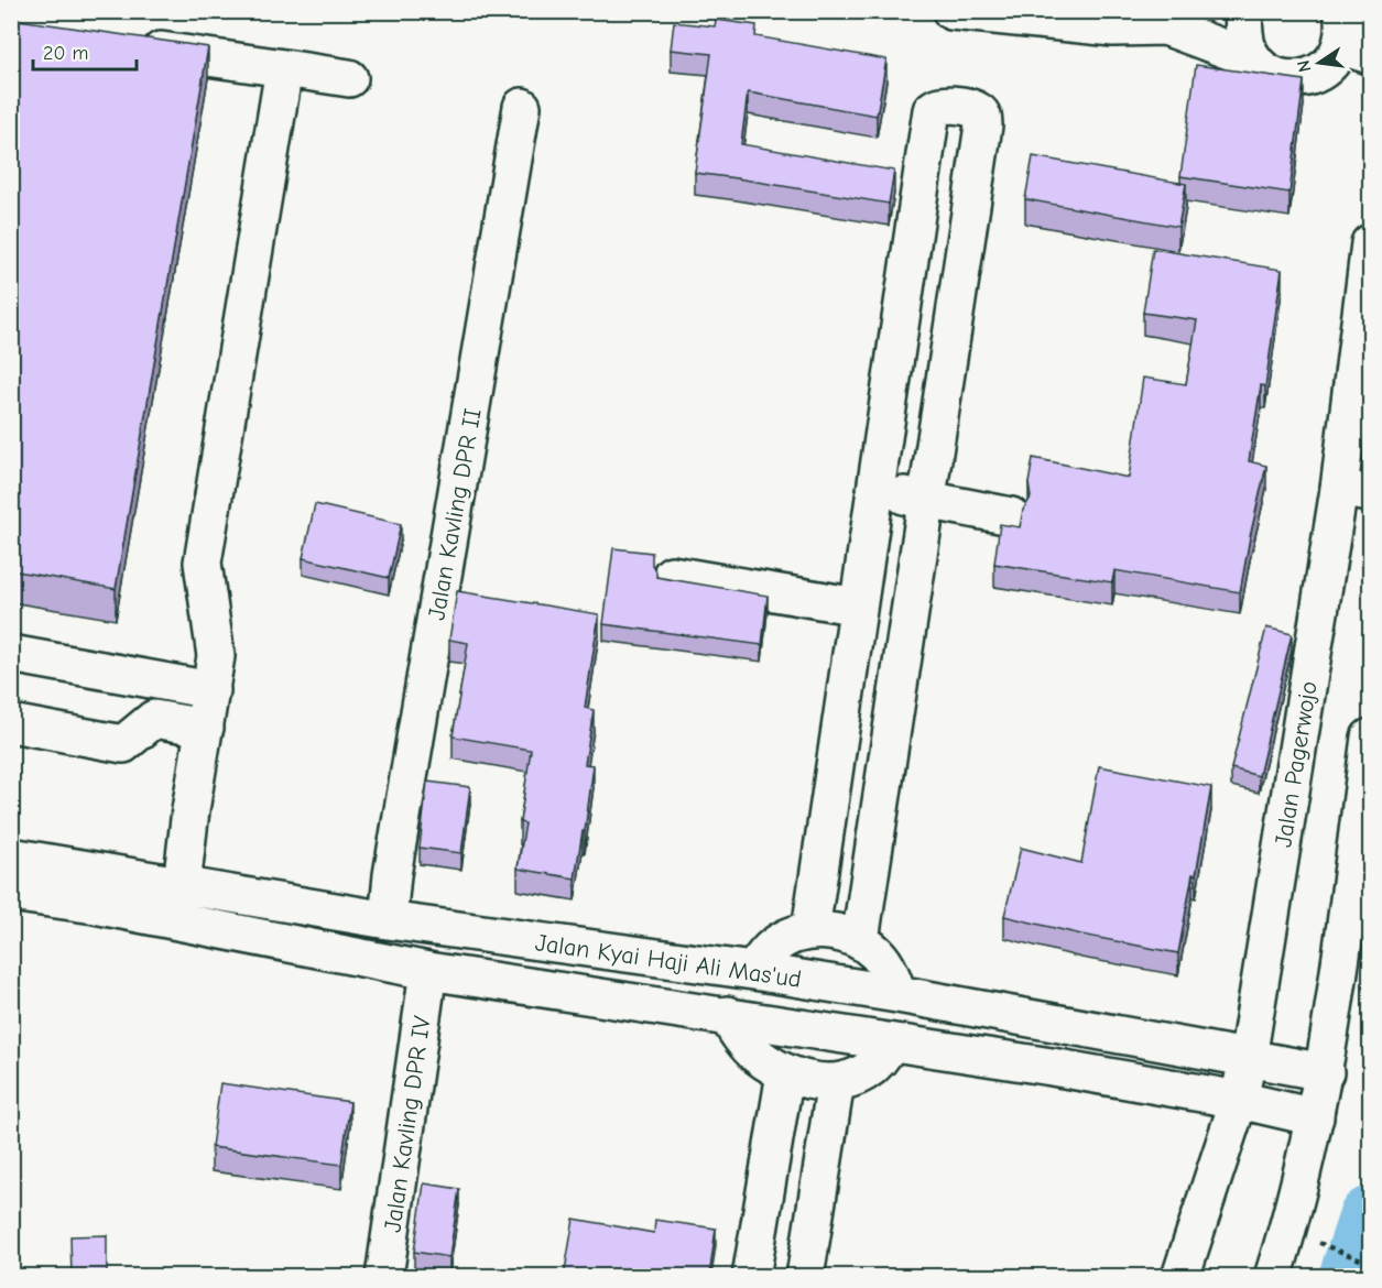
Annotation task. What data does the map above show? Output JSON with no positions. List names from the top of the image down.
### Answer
{
  "streets": {
    "street": [
      "Jalan Kavling DPR II",
      "Jalan Pagerwojo",
      "Jalan Kyai Haji Ali Mas'ud",
      "Jalan Kavling DPR IV"
    ]
  },
  "crossings": [
    ["Jalan Kavling DPR II", "Jalan Kyai Haji Ali Mas'ud"],
    ["Jalan Pagerwojo", "Jalan Kyai Haji Ali Mas'ud"],
    ["Jalan Kyai Haji Ali Mas'ud", "Jalan Kavling DPR IV"]
  ],
  "scale_bar": "20 m",
  "north": "left"
}
